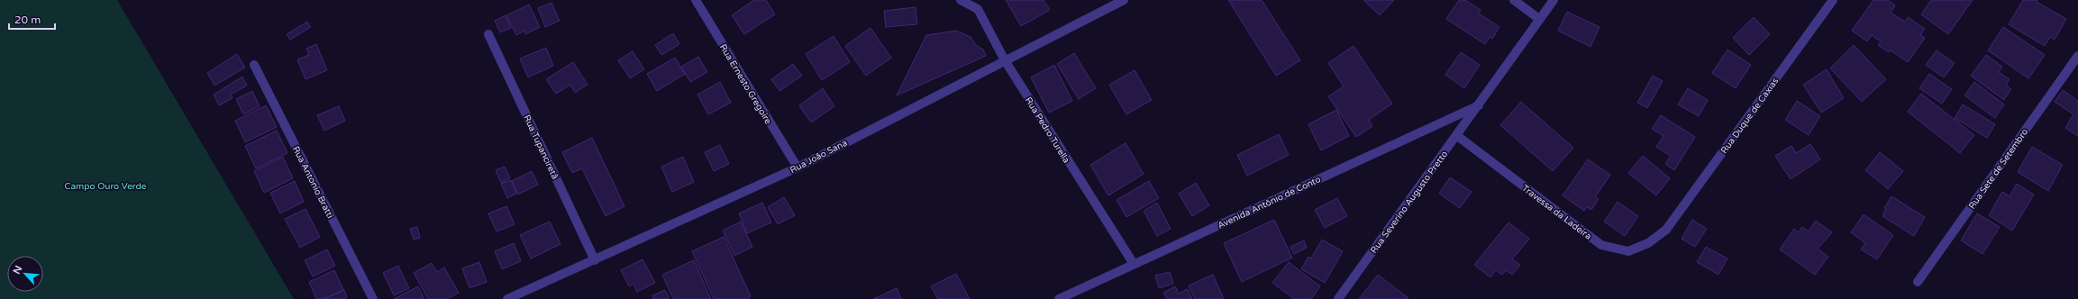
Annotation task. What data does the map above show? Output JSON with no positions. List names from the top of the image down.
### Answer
{
  "streets": {
    "street": [
      "Rua Ernesto Gregoire",
      "Rua Duque de Caxias",
      "Rua Pedro Turella",
      "Rua Tupanciretã",
      "Rua João Sana",
      "Rua Sete de Setembro",
      "Rua Antonio Bratti",
      "Avenida Antônio de Conto",
      "Rua Severino Augusto Pretto",
      "Travessa da Ladeira"
    ]
  },
  "crossings": [
    ["Rua Ernesto Gregoire", "Rua João Sana"],
    ["Rua Duque de Caxias", "Travessa da Ladeira"],
    ["Rua Pedro Turella", "Rua João Sana"],
    ["Rua Pedro Turella", "Avenida Antônio de Conto"],
    ["Rua Tupanciretã", "Rua João Sana"],
    ["Avenida Antônio de Conto", "Rua Severino Augusto Pretto"],
    ["Rua Severino Augusto Pretto", "Travessa da Ladeira"]
  ],
  "parks": ["Campo Ouro Verde"],
  "scale_bar": "20 m",
  "north": "top left"
}
